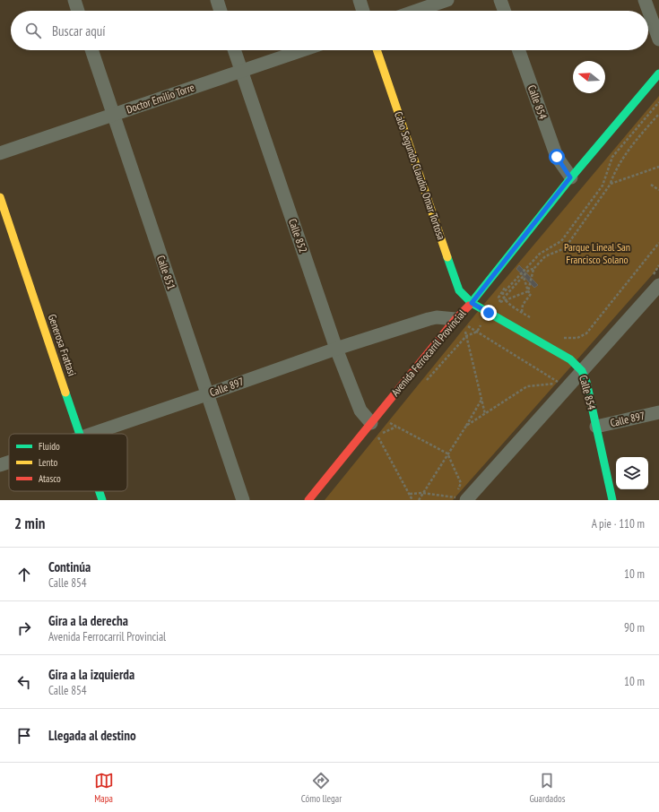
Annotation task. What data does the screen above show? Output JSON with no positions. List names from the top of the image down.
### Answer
{
  "streets": {
    "street": [
      "Doctor Emilio Torre",
      "Calle 854",
      "Cabo Segundo Claudio Omar Tortosa",
      "Calle 852",
      "Calle 851",
      "Generosa Frattasi",
      "Avenida Ferrocarril Provincial",
      "Calle 897"
    ]
  },
  "crossings": [
    ["Doctor Emilio Torre", "Calle 852"],
    ["Doctor Emilio Torre", "Calle 851"],
    ["Calle 854", "Cabo Segundo Claudio Omar Tortosa"],
    ["Calle 854", "Avenida Ferrocarril Provincial"],
    ["Calle 854", "Calle 897"],
    ["Cabo Segundo Claudio Omar Tortosa", "Avenida Ferrocarril Provincial"],
    ["Calle 852", "Avenida Ferrocarril Provincial"],
    ["Calle 852", "Calle 897"],
    ["Calle 851", "Calle 897"],
    ["Avenida Ferrocarril Provincial", "Calle 897"]
  ],
  "parks": ["Parque Lineal San Francisco Solano"],
  "legend": ["Fluido", "Lento", "Atasco"],
  "north": "left",
  "page": {
    "search": "Buscar aquí",
    "heading": ["2 min", "A pie · 110 m"],
    "list": [
      ["Continúa", "Calle 854", "10 m"],
      ["Gira a la derecha", "Avenida Ferrocarril Provincial", "90 m"],
      ["Gira a la izquierda", "Calle 854", "10 m"],
      "Llegada al destino"
    ],
    "nav": ["Mapa", "Cómo llegar", "Guardados"]
  }
}
